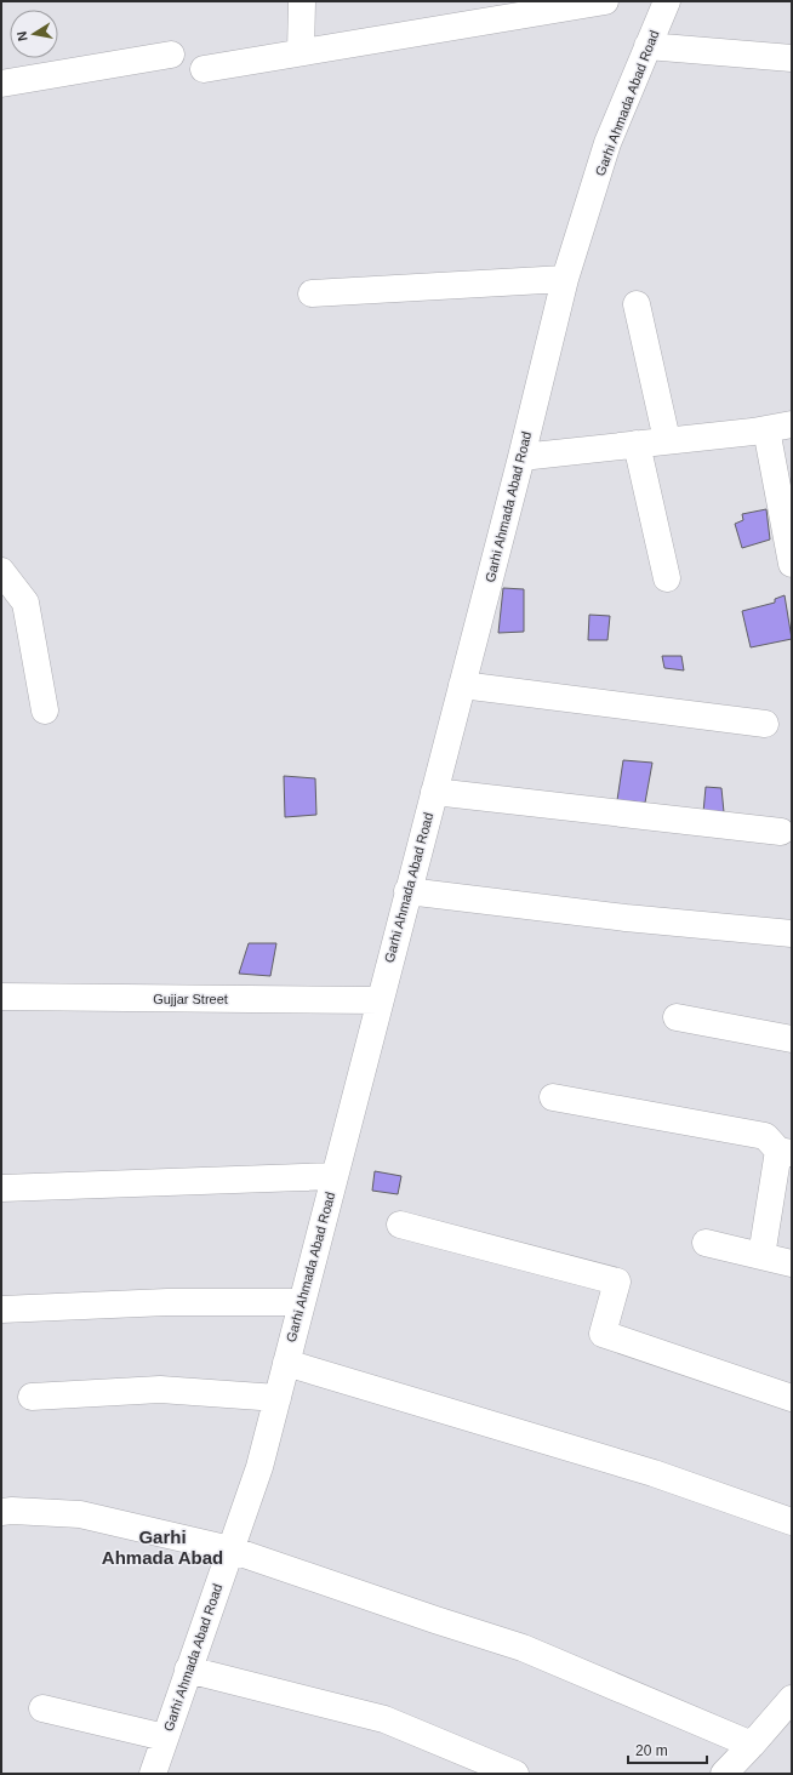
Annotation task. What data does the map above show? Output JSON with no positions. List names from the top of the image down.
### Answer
{
  "streets": {
    "street": ["Garhi Ahmada Abad Road", "Gujjar Street"]
  },
  "crossings": [
    ["Garhi Ahmada Abad Road", "Gujjar Street"]
  ],
  "districts": ["Garhi Ahmada Abad"],
  "scale_bar": "20 m",
  "north": "left"
}
